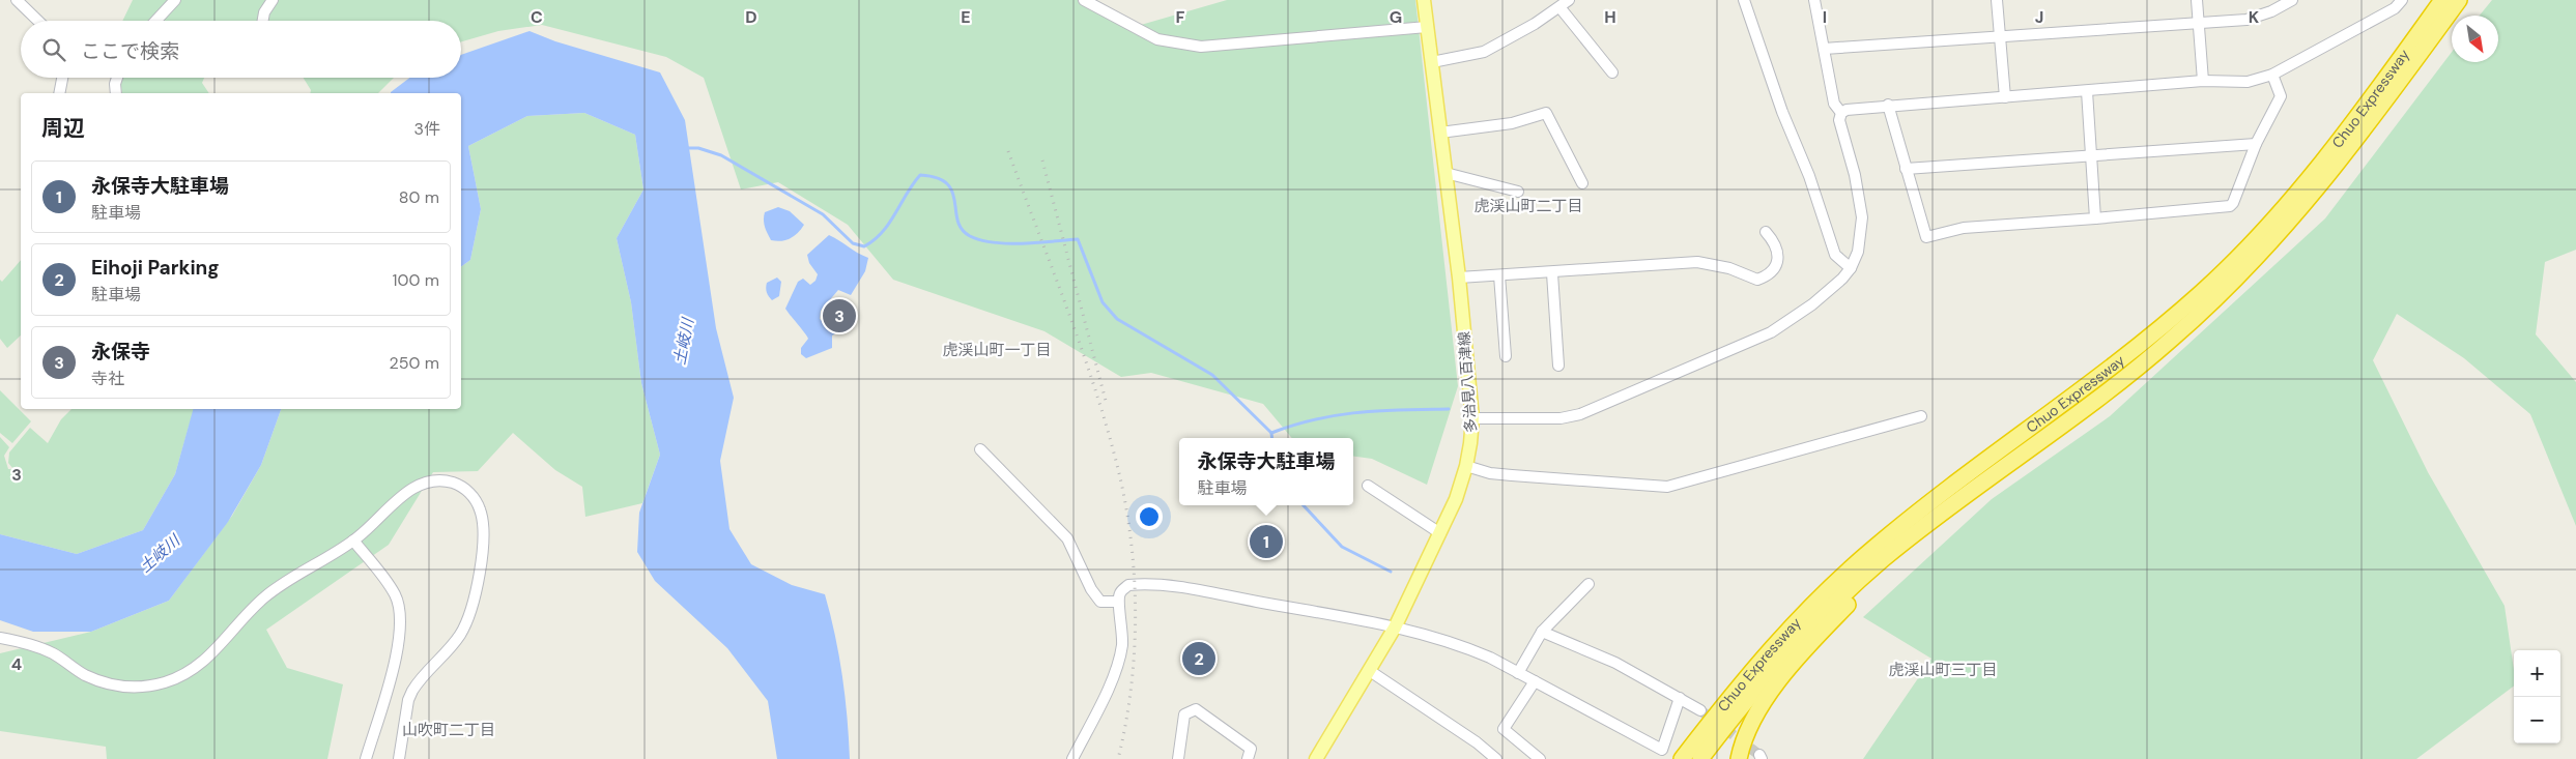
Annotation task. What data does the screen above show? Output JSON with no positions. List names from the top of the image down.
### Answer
{
  "streets": {
    "highway": ["Chuo Expressway"],
    "main road": ["多治見八百津線"]
  },
  "districts": [
    "虎渓山町二丁目",
    "虎渓山町一丁目",
    "虎渓山町三丁目",
    "山吹町二丁目"
  ],
  "water": ["土岐川"],
  "north": "bottom right",
  "page": {
    "search": "ここで検索",
    "heading": ["周辺", "3件"],
    "list": [
      {
        "mark": "1",
        "name": "永保寺大駐車場",
        "note": "駐車場",
        "value": "80 m"
      },
      {
        "mark": "2",
        "name": "Eihoji Parking",
        "note": "駐車場",
        "value": "100 m"
      },
      {
        "mark": "3",
        "name": "永保寺",
        "note": "寺社",
        "value": "250 m"
      }
    ],
    "pins": ["3", "1", "2"],
    "popup": ["永保寺大駐車場", "駐車場"],
    "map_buttons": ["+", "−"]
  },
  "grid": {
    "columns": [
      "C",
      "D",
      "E",
      "F",
      "G",
      "H",
      "I",
      "J",
      "K"
    ],
    "rows": ["3", "4"]
  }
}
